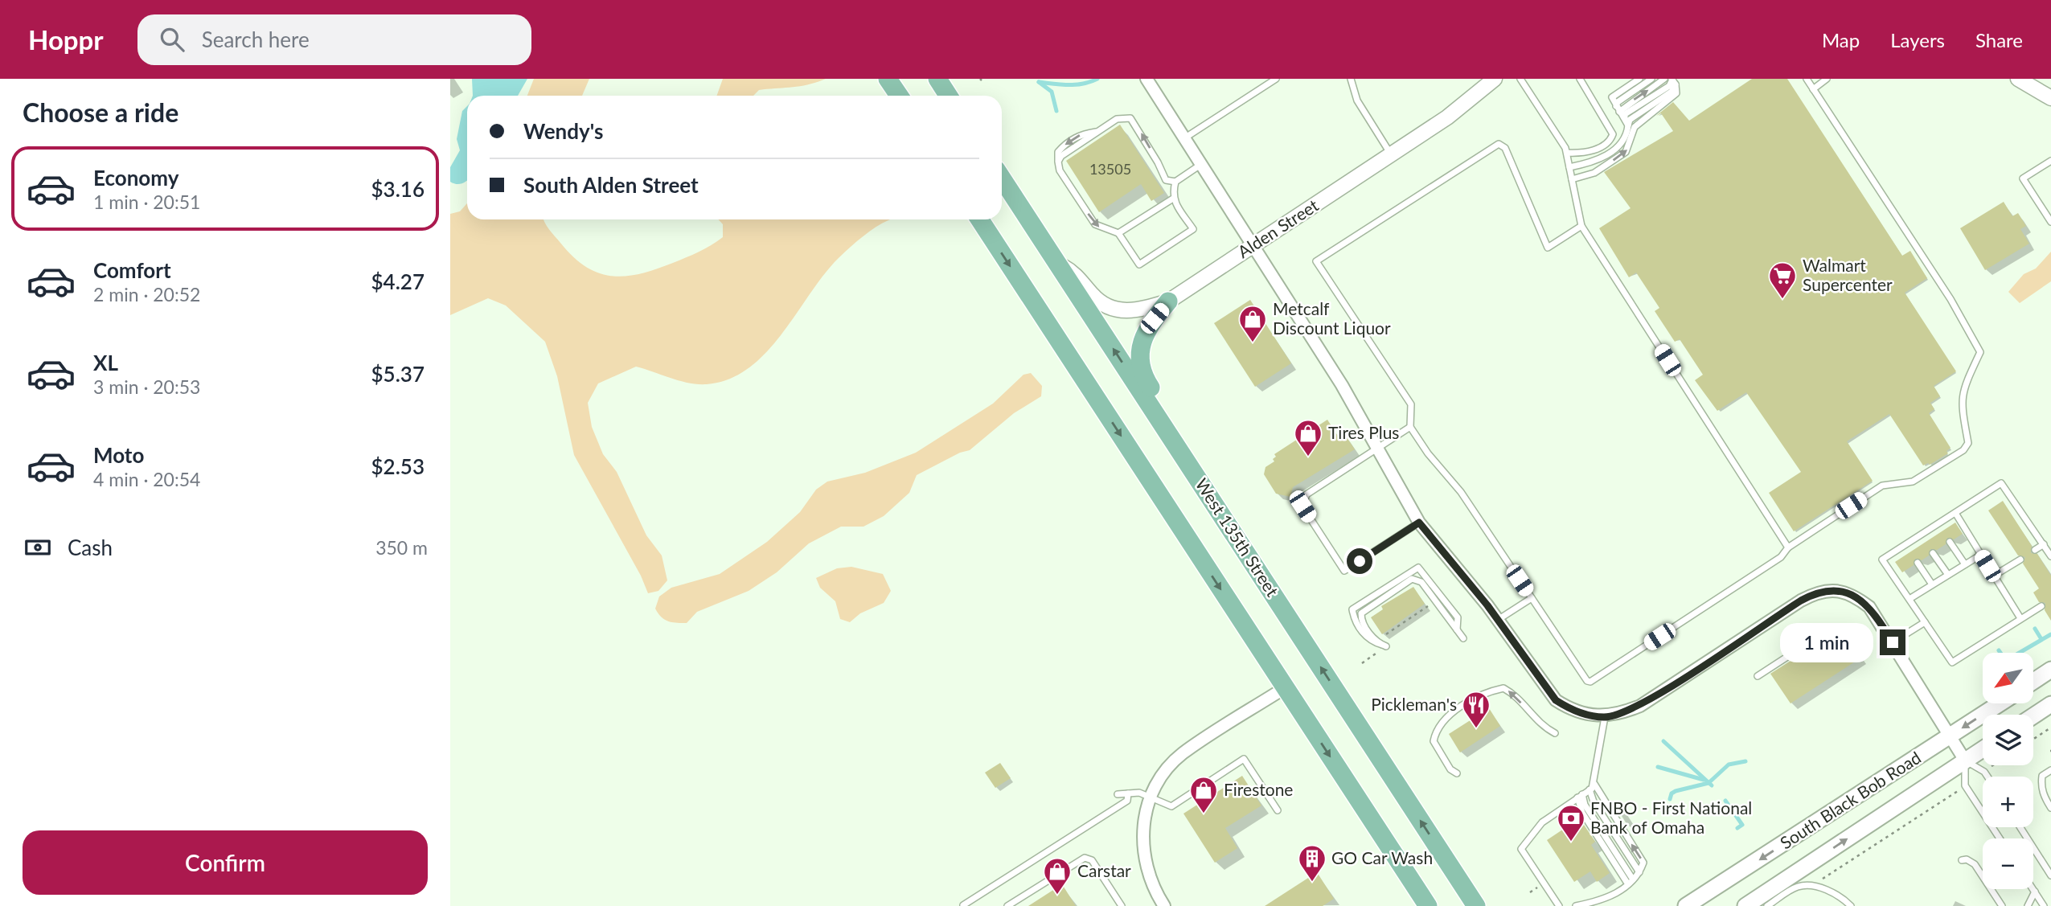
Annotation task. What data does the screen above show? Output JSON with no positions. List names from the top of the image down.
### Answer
{
  "streets": {
    "main road": ["West 135th Street", "South Black Bob Road"],
    "street": ["Alden Street"]
  },
  "crossings": [
    ["Alden Street", "West 135th Street"]
  ],
  "places": {
    "supermarket": ["Walmart Supercenter"],
    "shop": [
      "Metcalf Discount Liquor",
      "Tires Plus",
      "Firestone",
      "Carstar"
    ],
    "restaurant": ["Pickleman's"],
    "bank": ["FNBO - First National Bank of Omaha"],
    "building": ["GO Car Wash"]
  },
  "house_numbers": ["13505"],
  "north": "bottom left",
  "page": {
    "header": "Hoppr",
    "search": "Search here",
    "nav": ["Map", "Layers", "Share"],
    "heading": "Choose a ride",
    "banner": ["Wendy's", "South Alden Street"],
    "list": [
      {
        "name": "Economy",
        "note": "1 min · 20:51",
        "value": "$3.16"
      },
      {
        "name": "Comfort",
        "note": "2 min · 20:52",
        "value": "$4.27"
      },
      {
        "name": "XL",
        "note": "3 min · 20:53",
        "value": "$5.37"
      },
      {
        "name": "Moto",
        "note": "4 min · 20:54",
        "value": "$2.53"
      }
    ],
    "pay": ["Cash", "350 m"],
    "bubble": "1 min",
    "map_buttons": ["+", "−"],
    "buttons": "Confirm"
  }
}
